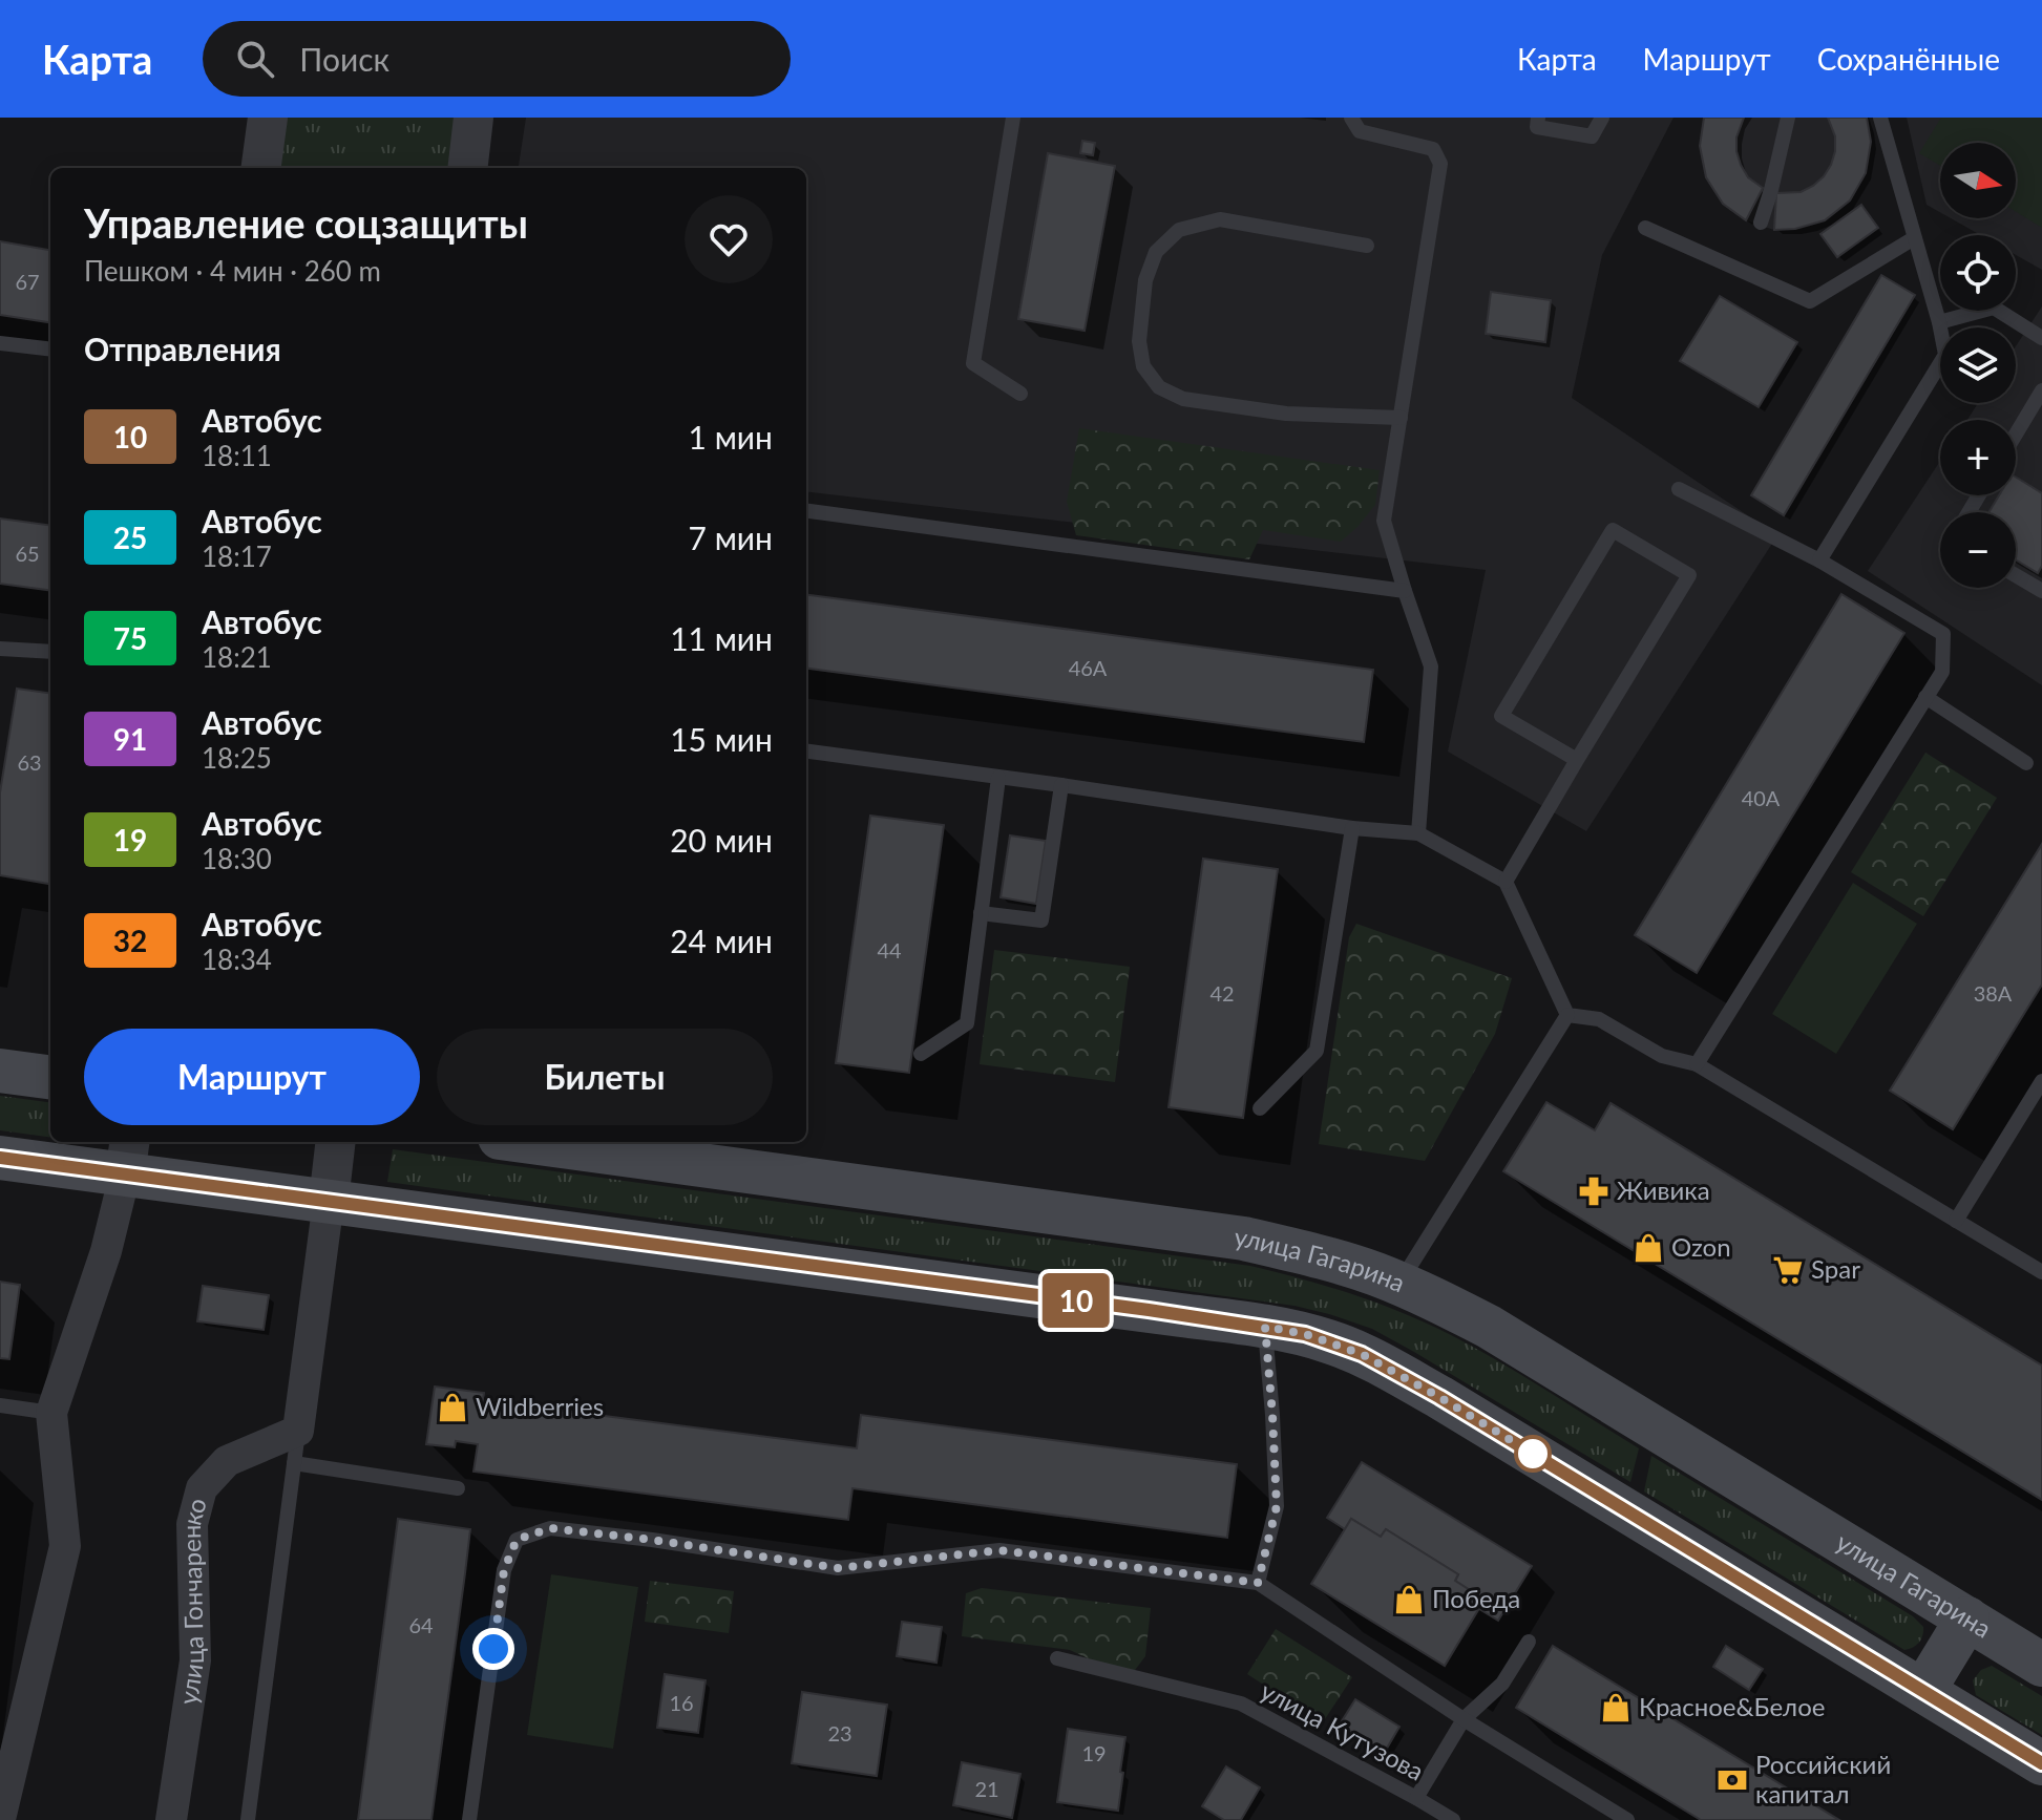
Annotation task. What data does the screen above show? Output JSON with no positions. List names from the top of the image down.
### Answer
{
  "streets": {
    "main road": ["улица Гагарина"],
    "street": ["улица Гончаренко"],
    "lane": ["улица Кутузова"]
  },
  "places": {
    "pharmacy": ["Живика"],
    "shop": [
      "Ozon",
      "Wildberries",
      "Победа",
      "Красное&Белое"
    ],
    "supermarket": ["Spar"],
    "bank": ["Российский капитал"]
  },
  "lines": ["bus line 10"],
  "house_numbers": [
    "67",
    "65",
    "46А",
    "63",
    "40А",
    "44",
    "42",
    "38А",
    "64",
    "16",
    "23",
    "19",
    "21"
  ],
  "north": "right",
  "page": {
    "header": "Карта",
    "search": "Поиск",
    "nav": ["Карта", "Маршрут", "Сохранённые"],
    "on_map": "10",
    "map_buttons": ["+", "−"],
    "heading": [
      ["Управление соцзащиты", "Пешком · 4 мин · 260 m"],
      "Отправления"
    ],
    "list": [
      {
        "mark": "10",
        "name": "Автобус",
        "note": "18:11",
        "value": "1 мин"
      },
      {
        "mark": "25",
        "name": "Автобус",
        "note": "18:17",
        "value": "7 мин"
      },
      {
        "mark": "75",
        "name": "Автобус",
        "note": "18:21",
        "value": "11 мин"
      },
      {
        "mark": "91",
        "name": "Автобус",
        "note": "18:25",
        "value": "15 мин"
      },
      {
        "mark": "19",
        "name": "Автобус",
        "note": "18:30",
        "value": "20 мин"
      },
      {
        "mark": "32",
        "name": "Автобус",
        "note": "18:34",
        "value": "24 мин"
      }
    ],
    "buttons": ["Маршрут", "Билеты"]
  }
}
